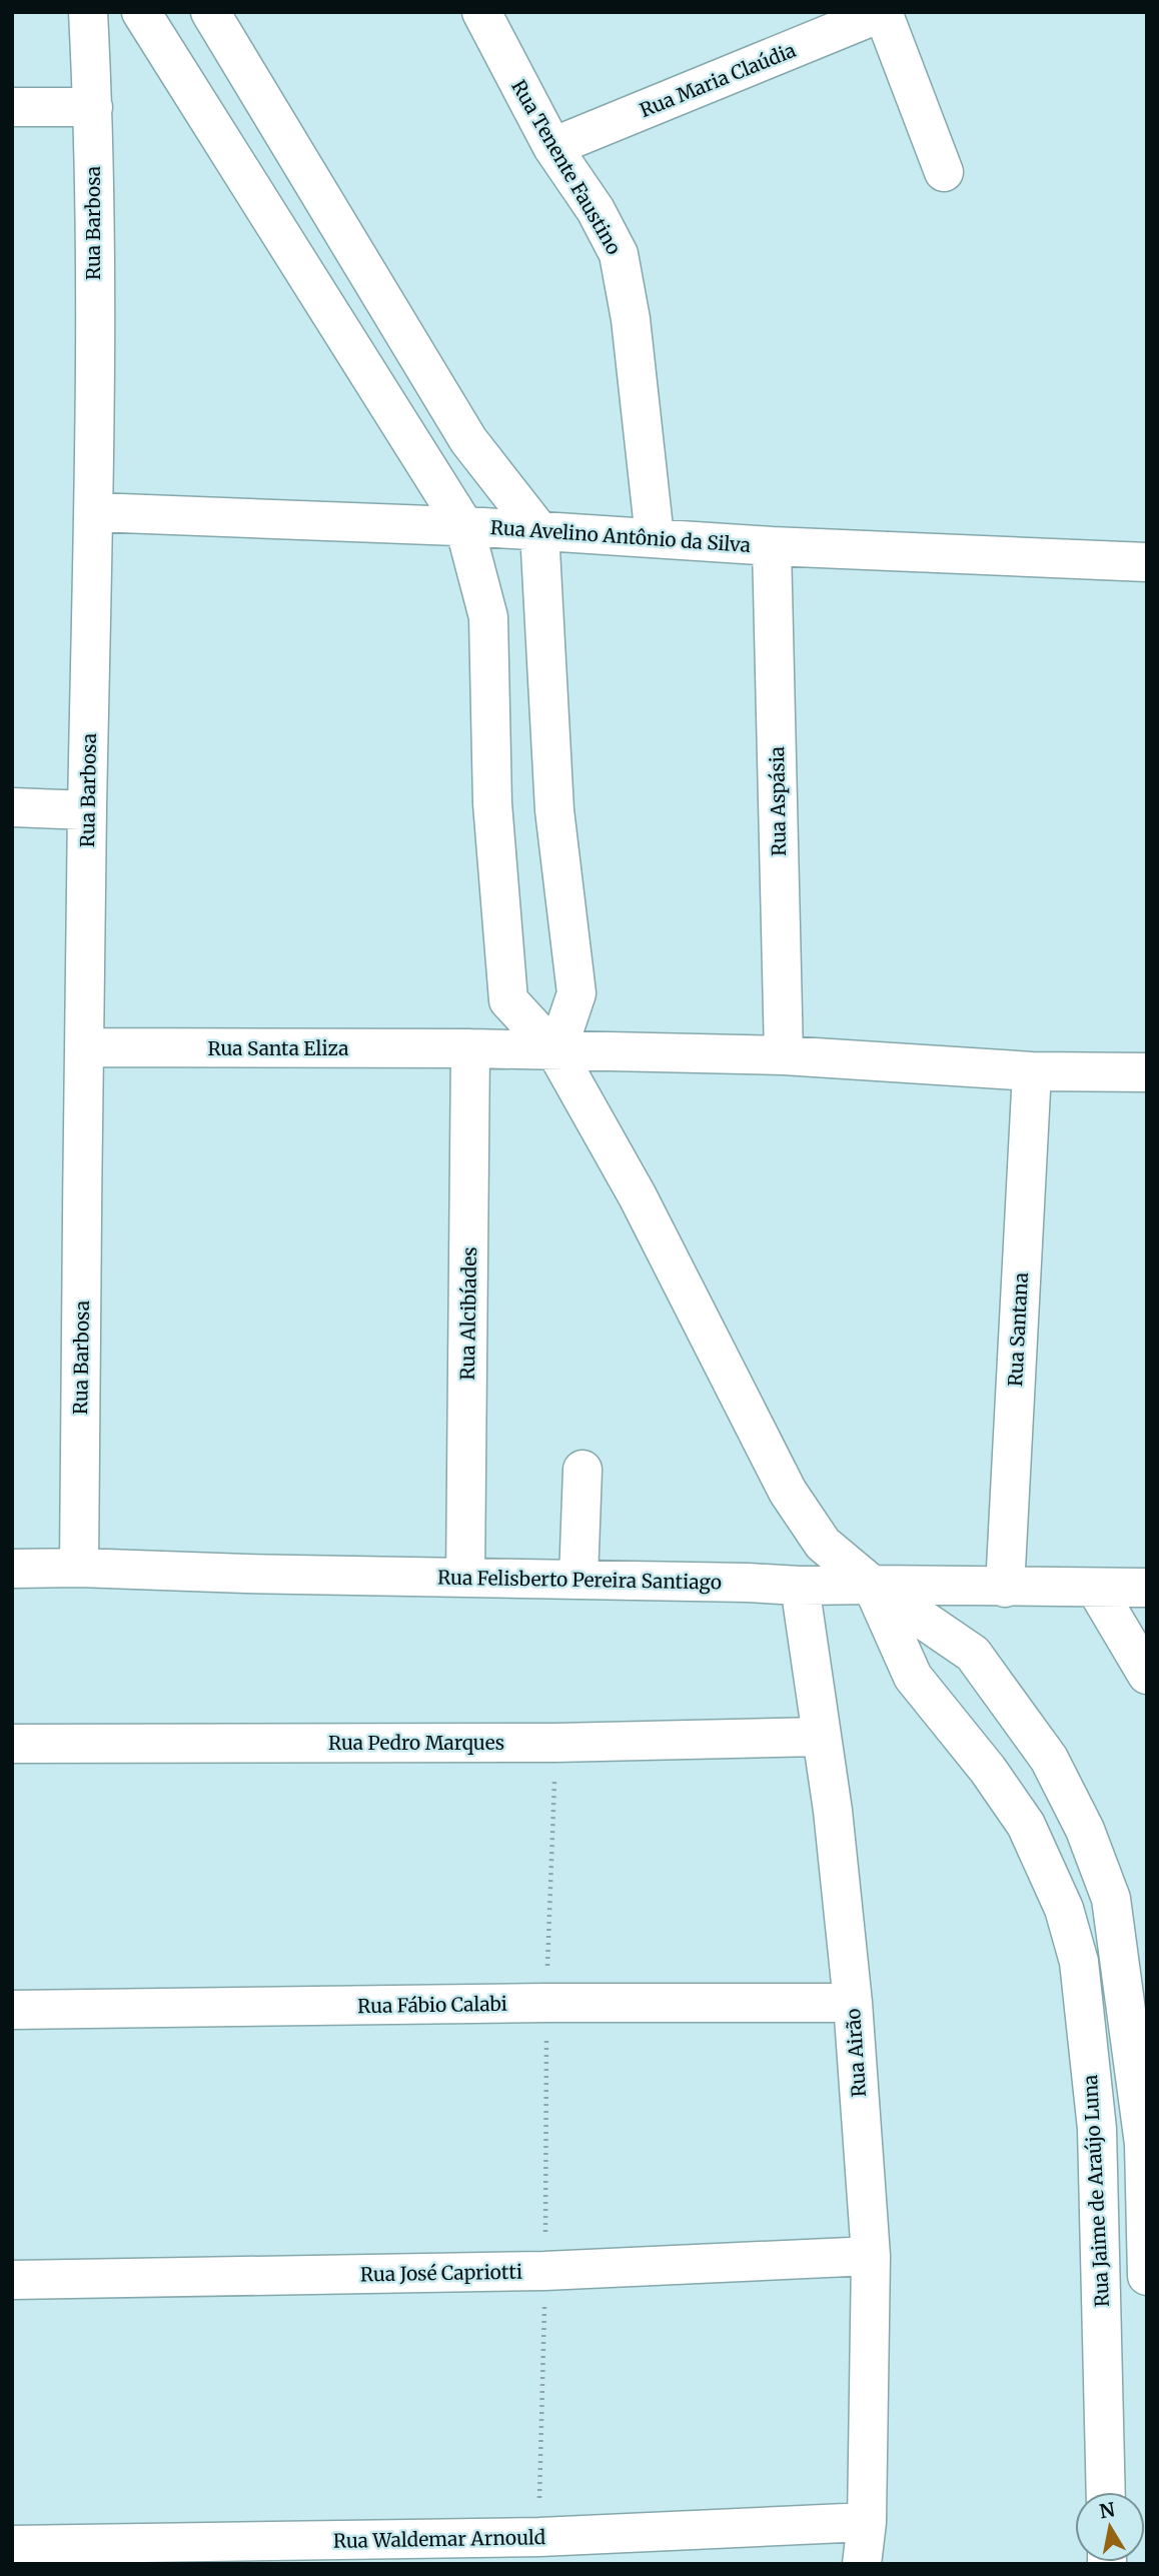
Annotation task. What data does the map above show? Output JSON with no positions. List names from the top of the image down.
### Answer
{
  "streets": {
    "street": [
      "Rua Maria Claúdia",
      "Rua Tenente Faustino",
      "Rua Barbosa",
      "Rua Avelino Antônio da Silva",
      "Rua Aspásia",
      "Rua Santa Eliza",
      "Rua Alcibíades",
      "Rua Santana",
      "Rua Felisberto Pereira Santiago",
      "Rua Pedro Marques",
      "Rua Fábio Calabi",
      "Rua Airão",
      "Rua Jaime de Araújo Luna",
      "Rua José Capriotti",
      "Rua Waldemar Arnould"
    ]
  },
  "crossings": [
    ["Rua Maria Claúdia", "Rua Tenente Faustino"],
    ["Rua Tenente Faustino", "Rua Avelino Antônio da Silva"],
    ["Rua Barbosa", "Rua Avelino Antônio da Silva"],
    ["Rua Barbosa", "Rua Santa Eliza"],
    ["Rua Barbosa", "Rua Felisberto Pereira Santiago"],
    ["Rua Avelino Antônio da Silva", "Rua Aspásia"],
    ["Rua Santa Eliza", "Rua Alcibíades"],
    ["Rua Alcibíades", "Rua Felisberto Pereira Santiago"],
    ["Rua Santana", "Rua Felisberto Pereira Santiago"],
    ["Rua Felisberto Pereira Santiago", "Rua Airão"],
    ["Rua Felisberto Pereira Santiago", "Rua Jaime de Araújo Luna"],
    ["Rua Pedro Marques", "Rua Airão"],
    ["Rua Fábio Calabi", "Rua Airão"],
    ["Rua Airão", "Rua José Capriotti"],
    ["Rua Airão", "Rua Waldemar Arnould"]
  ],
  "north": "top"
}
